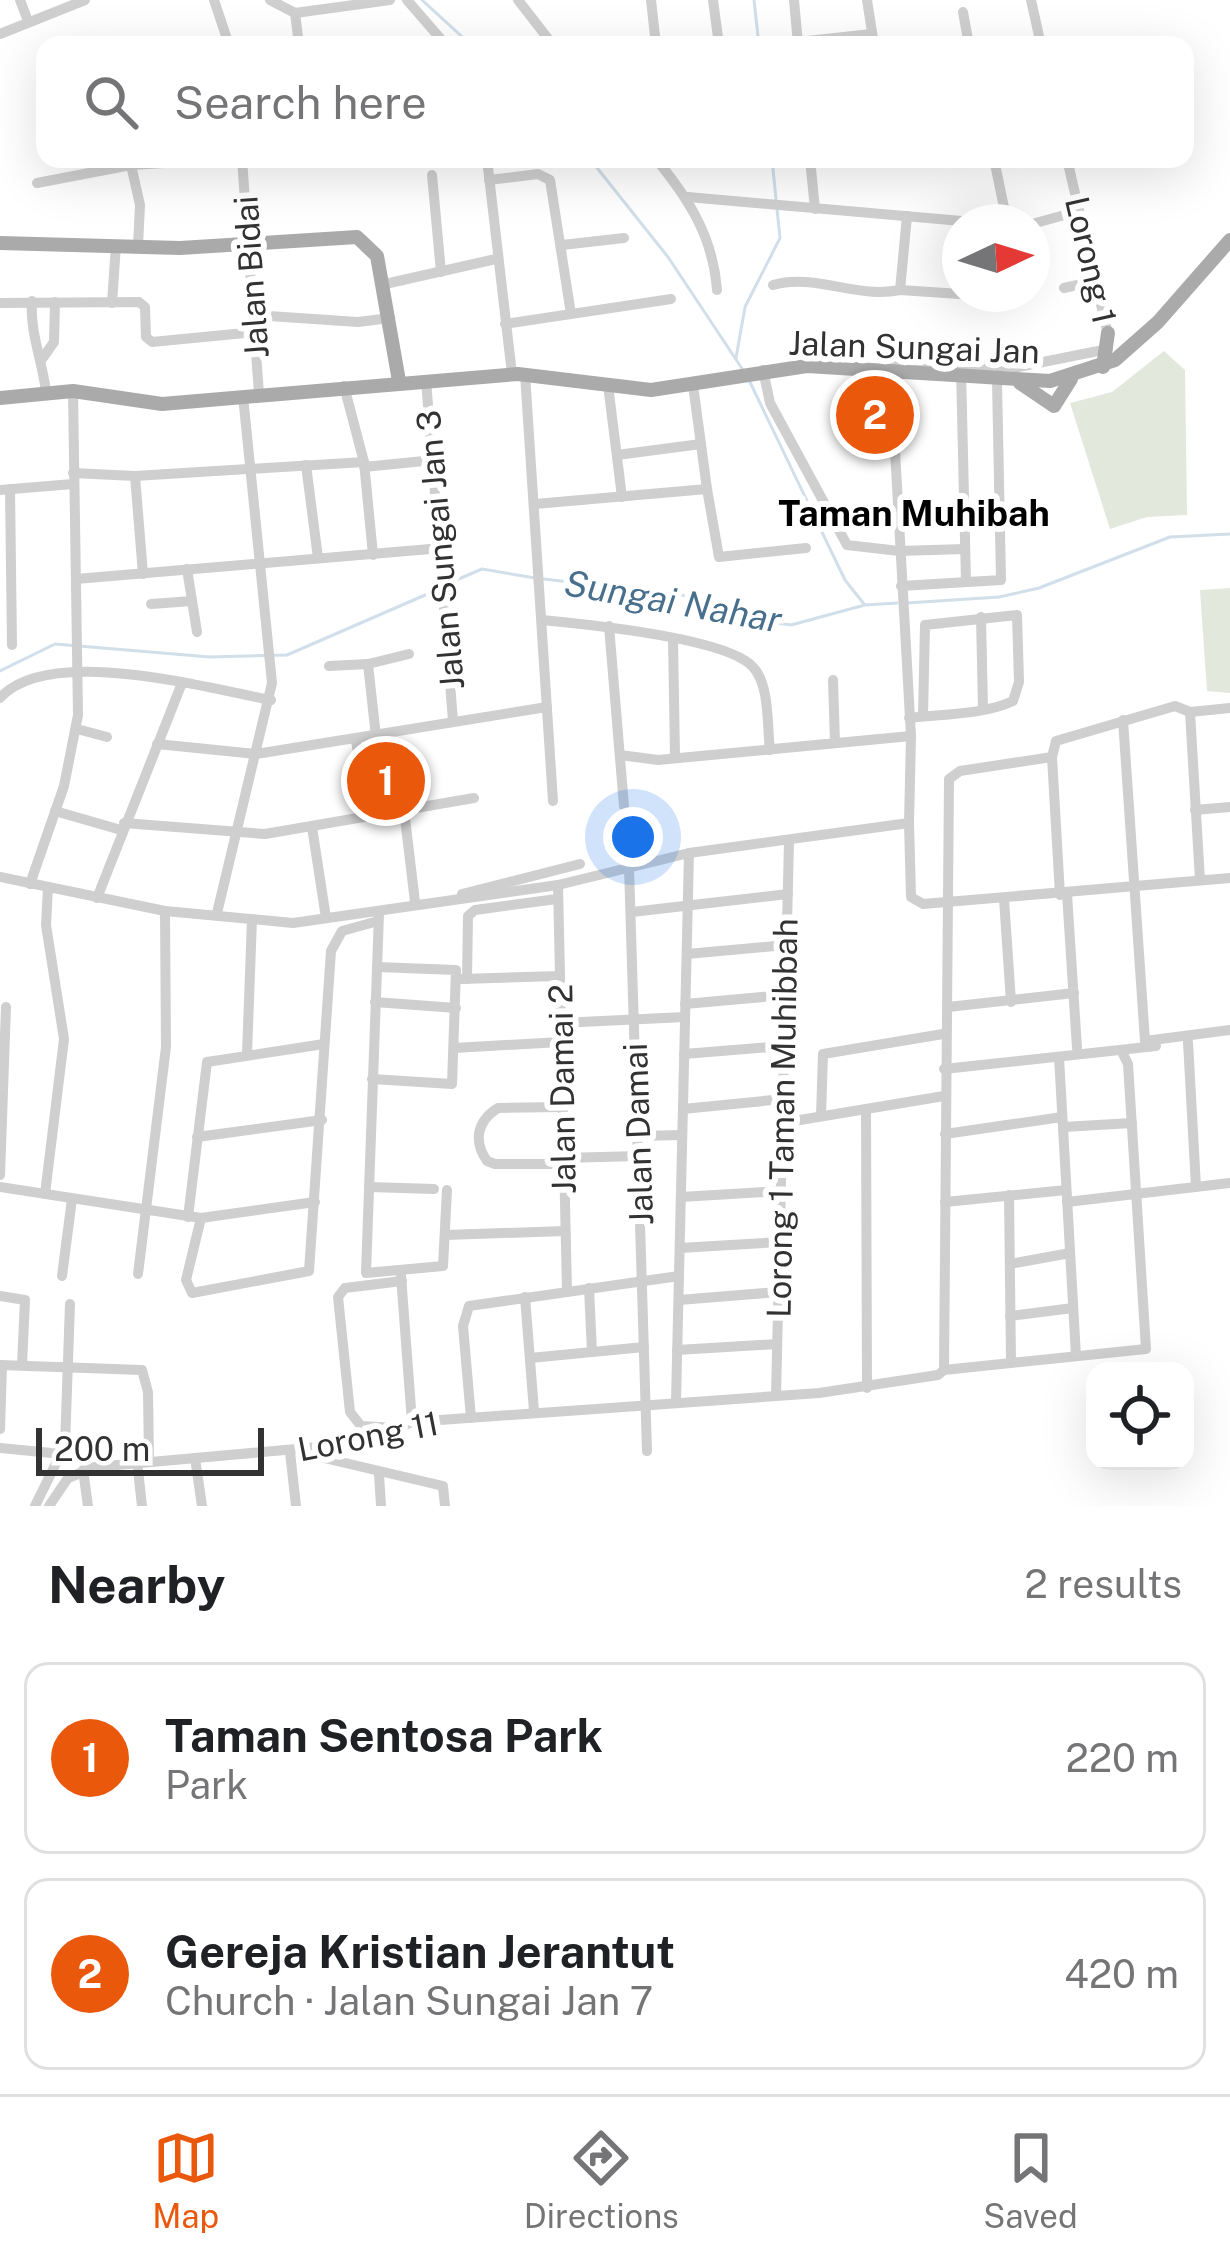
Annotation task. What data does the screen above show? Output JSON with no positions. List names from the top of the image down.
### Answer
{
  "streets": {
    "main road": ["Jalan Sungai Jan"],
    "street": [
      "Lorong 1",
      "Jalan Bidai",
      "Jalan Sungai Jan 3",
      "Jalan Damai 2",
      "Lorong 1 Taman Muhibbah",
      "Jalan Damai",
      "Lorong 11"
    ]
  },
  "crossings": [
    ["Lorong 1", "Jalan Sungai Jan"],
    ["Jalan Bidai", "Jalan Sungai Jan"],
    ["Jalan Sungai Jan", "Jalan Sungai Jan 3"],
    ["Lorong 1 Taman Muhibbah", "Lorong 11"],
    ["Jalan Damai", "Lorong 11"]
  ],
  "districts": ["Taman Muhibah"],
  "water": ["Sungai Nahar"],
  "scale_bar": "200 m",
  "north": "right",
  "page": {
    "search": "Search here",
    "pins": ["2", "1"],
    "scale": "200 m",
    "heading": ["Nearby", "2 results"],
    "list": [
      {
        "mark": "1",
        "name": "Taman Sentosa Park",
        "note": "Park",
        "value": "220 m"
      },
      {
        "mark": "2",
        "name": "Gereja Kristian Jerantut",
        "note": "Church · Jalan Sungai Jan 7",
        "value": "420 m"
      }
    ],
    "nav": ["Map", "Directions", "Saved"]
  }
}
